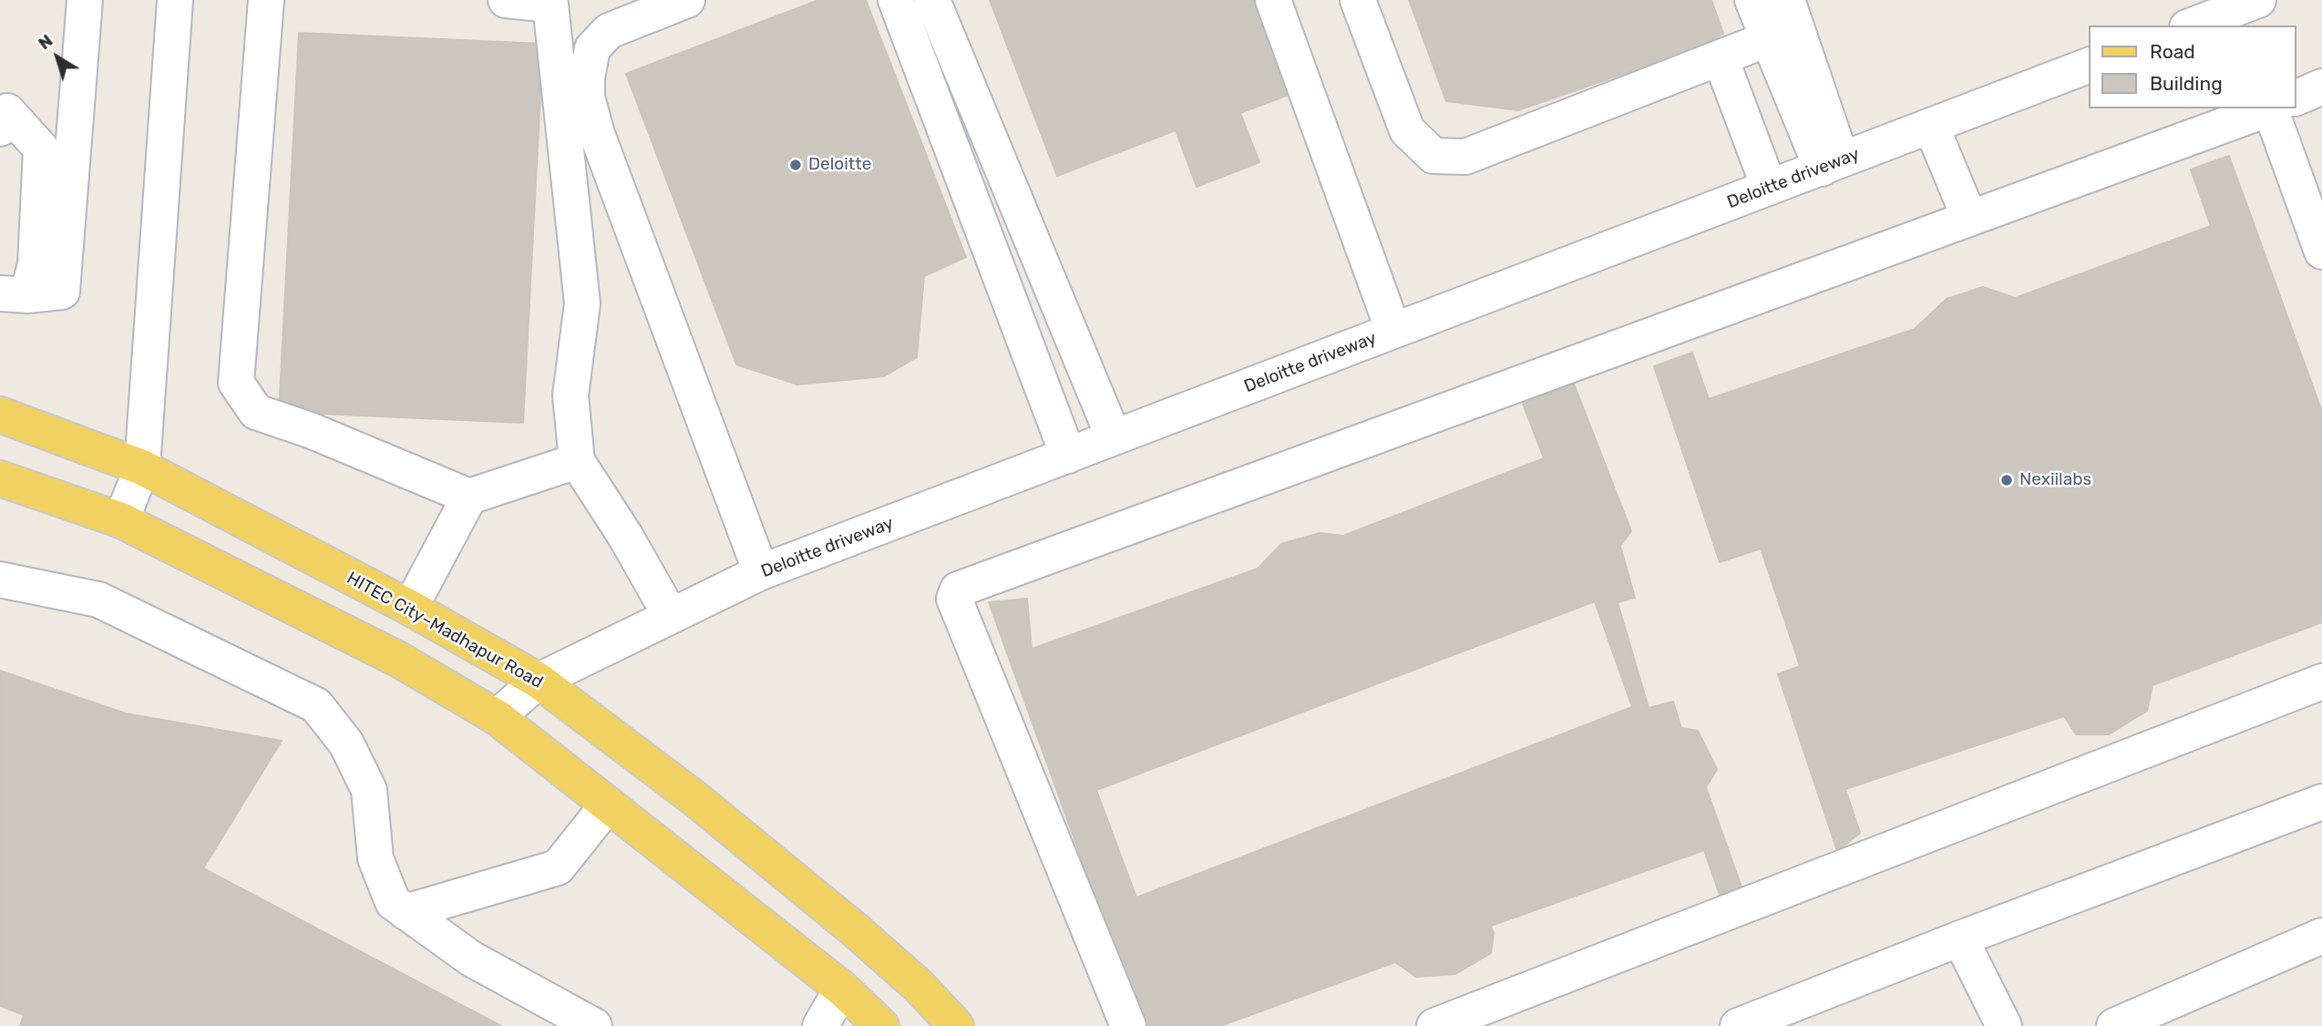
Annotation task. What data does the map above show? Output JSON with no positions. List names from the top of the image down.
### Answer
{
  "streets": {
    "main road": ["HITEC City–Madhapur Road"],
    "street": ["Deloitte driveway"]
  },
  "crossings": [
    ["Deloitte driveway", "HITEC City–Madhapur Road"]
  ],
  "places": ["Deloitte", "Nexiilabs"],
  "legend": ["Road", "Building"],
  "north": "top left"
}
